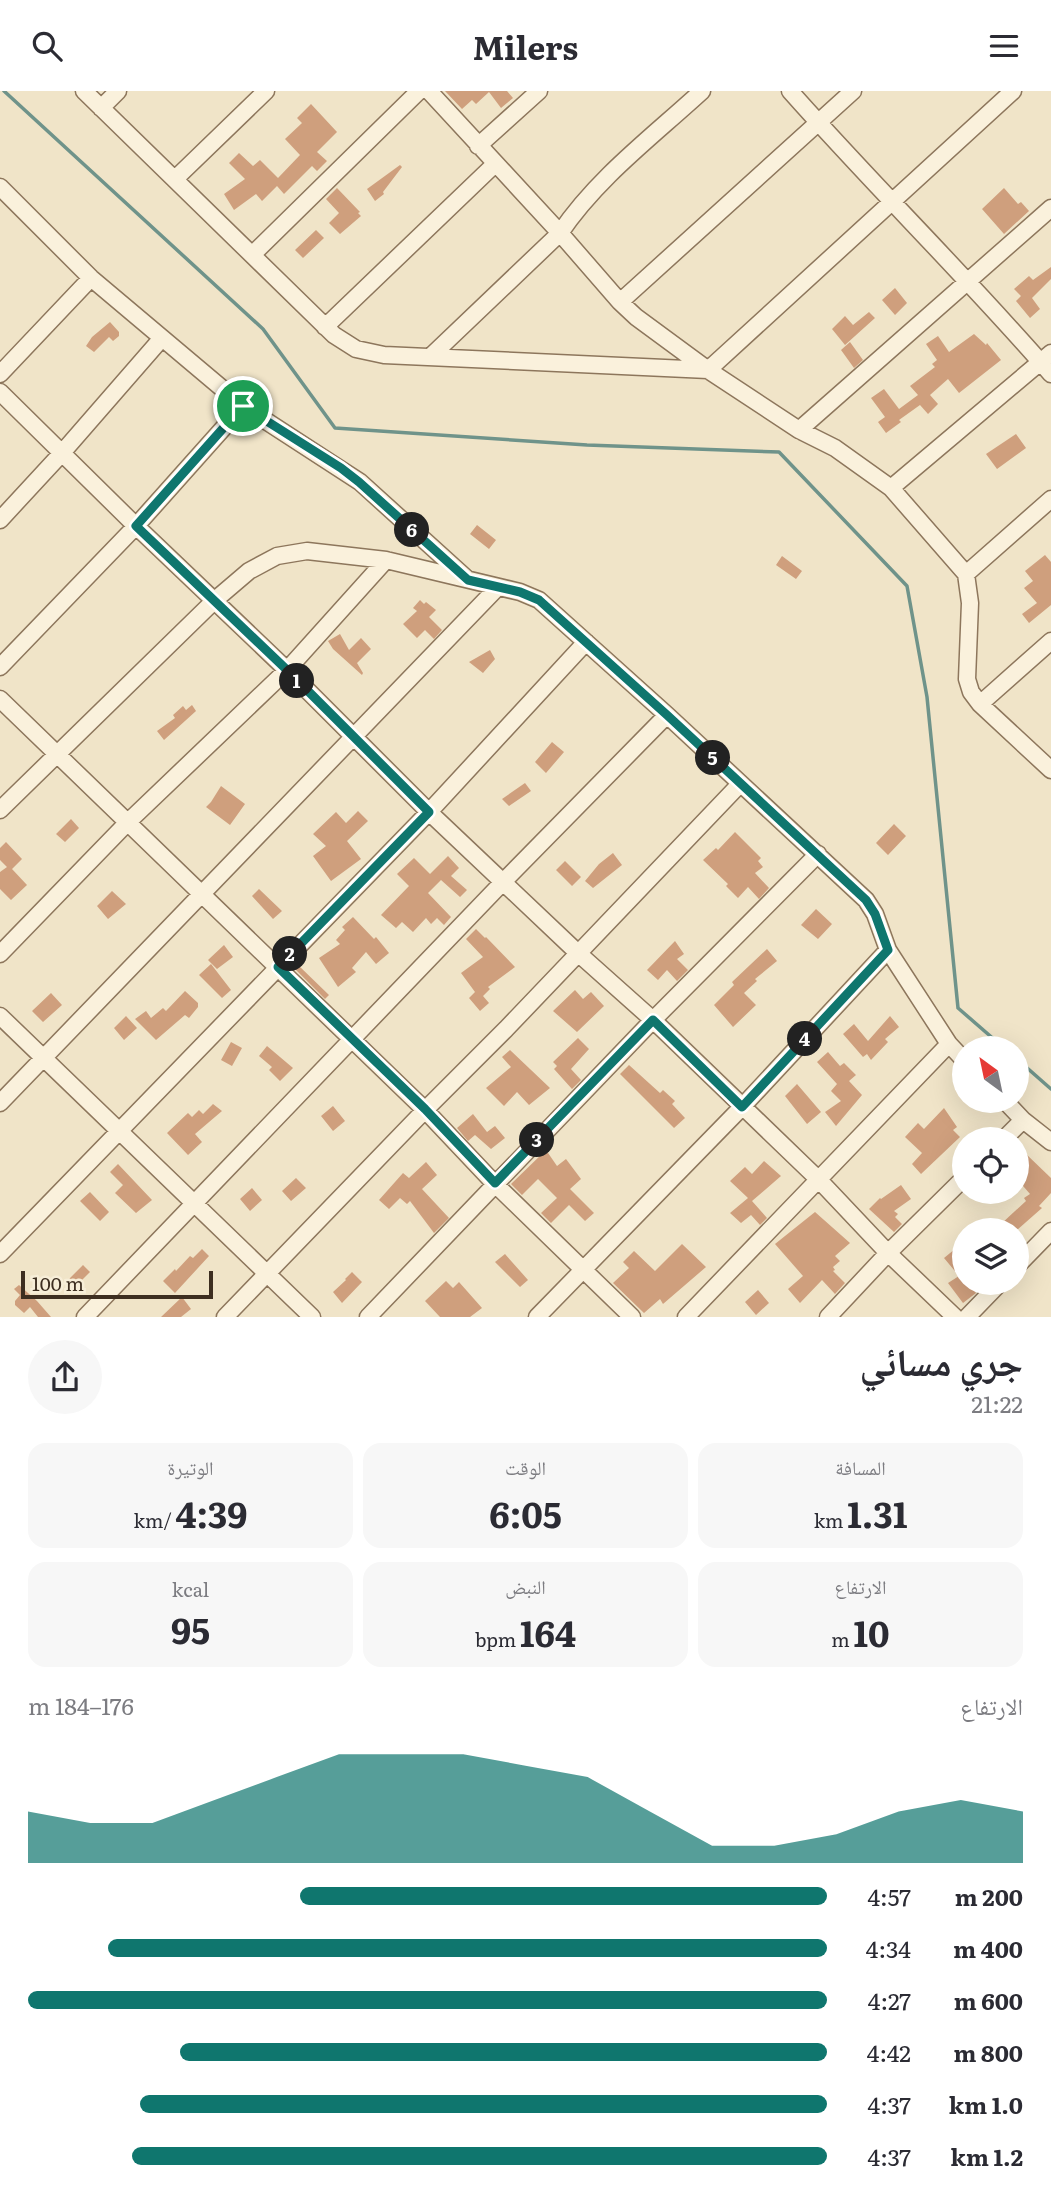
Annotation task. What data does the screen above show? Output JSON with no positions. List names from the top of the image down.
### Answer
{
  "scale_bar": "100 m",
  "north": "top left",
  "page": {
    "header": "Milers",
    "pins": [
      "6",
      "1",
      "5",
      "2",
      "4",
      "3"
    ],
    "scale": "100 m",
    "heading": ["جري مسائي", "21:22"],
    "stats": [
      ["المسافة", "1.31 km"],
      ["الوقت", "6:05"],
      ["الوتيرة", "4:39 /km"],
      ["الارتفاع", "10 m"],
      ["النبض", "164 bpm"],
      ["kcal", "95"]
    ],
    "chart": ["الارتفاع", "176–184 m"],
    "list": [
      {
        "name": "200 m",
        "note": "4:57"
      },
      {
        "name": "400 m",
        "note": "4:34"
      },
      {
        "name": "600 m",
        "note": "4:27"
      },
      {
        "name": "800 m",
        "note": "4:42"
      },
      {
        "name": "1.0 km",
        "note": "4:37"
      },
      {
        "name": "1.2 km",
        "note": "4:37"
      }
    ]
  }
}
